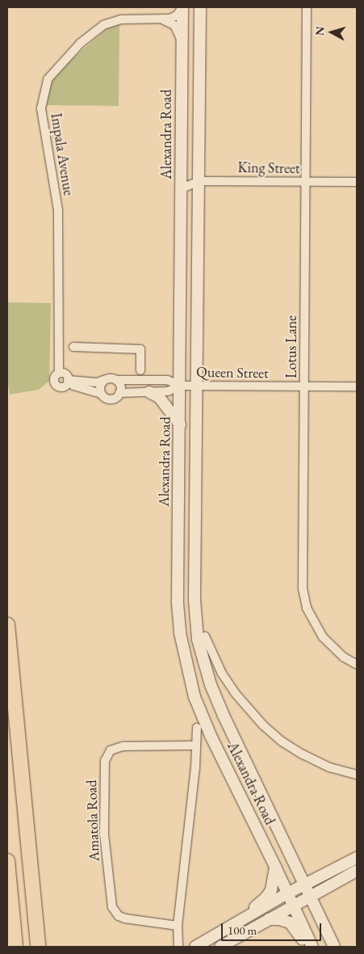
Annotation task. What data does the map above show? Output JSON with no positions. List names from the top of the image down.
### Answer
{
  "streets": {
    "main road": ["Alexandra Road"],
    "street": [
      "Impala Avenue",
      "King Street",
      "Lotus Lane",
      "Queen Street",
      "Amatola Road"
    ]
  },
  "crossings": [
    ["Alexandra Road", "King Street"],
    ["Alexandra Road", "Queen Street"],
    ["King Street", "Lotus Lane"],
    ["Lotus Lane", "Queen Street"]
  ],
  "scale_bar": "100 m",
  "north": "left"
}
